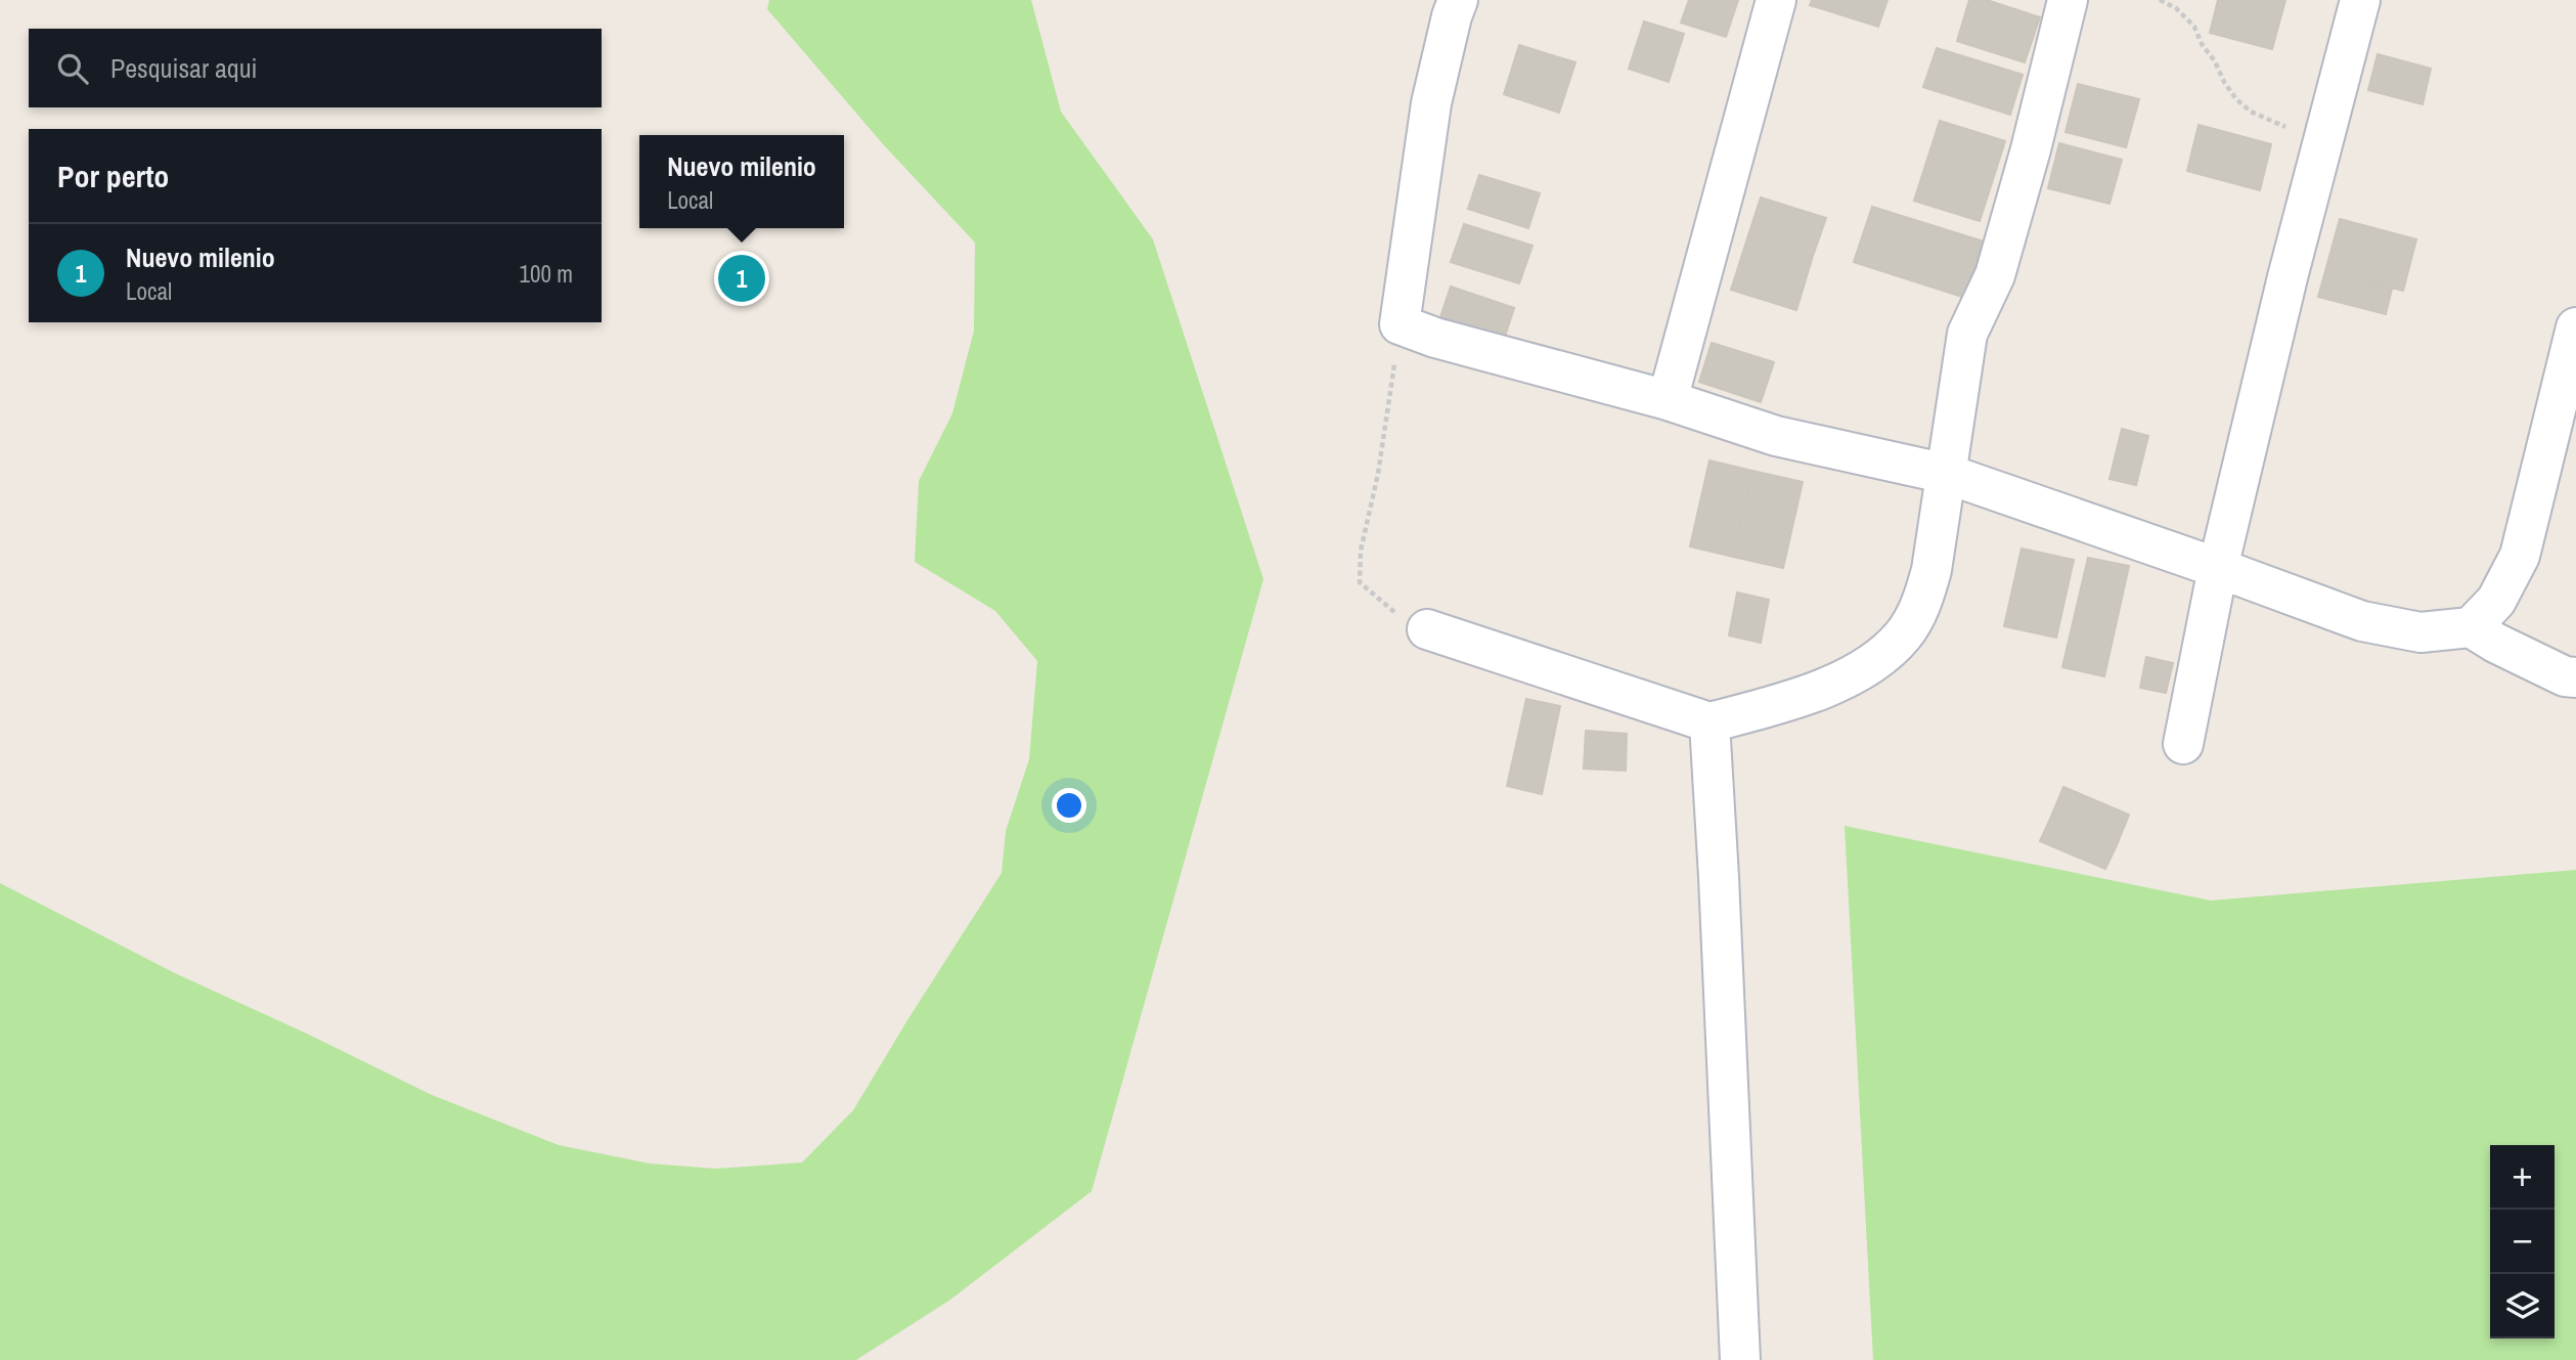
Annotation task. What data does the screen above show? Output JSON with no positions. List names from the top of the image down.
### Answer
{
  "page": {
    "search": "Pesquisar aqui",
    "heading": "Por perto",
    "popup": ["Nuevo milenio", "Local"],
    "list": [
      {
        "mark": "1",
        "name": "Nuevo milenio",
        "note": "Local",
        "value": "100 m"
      }
    ],
    "pins": "1",
    "map_buttons": ["+", "−"]
  }
}
